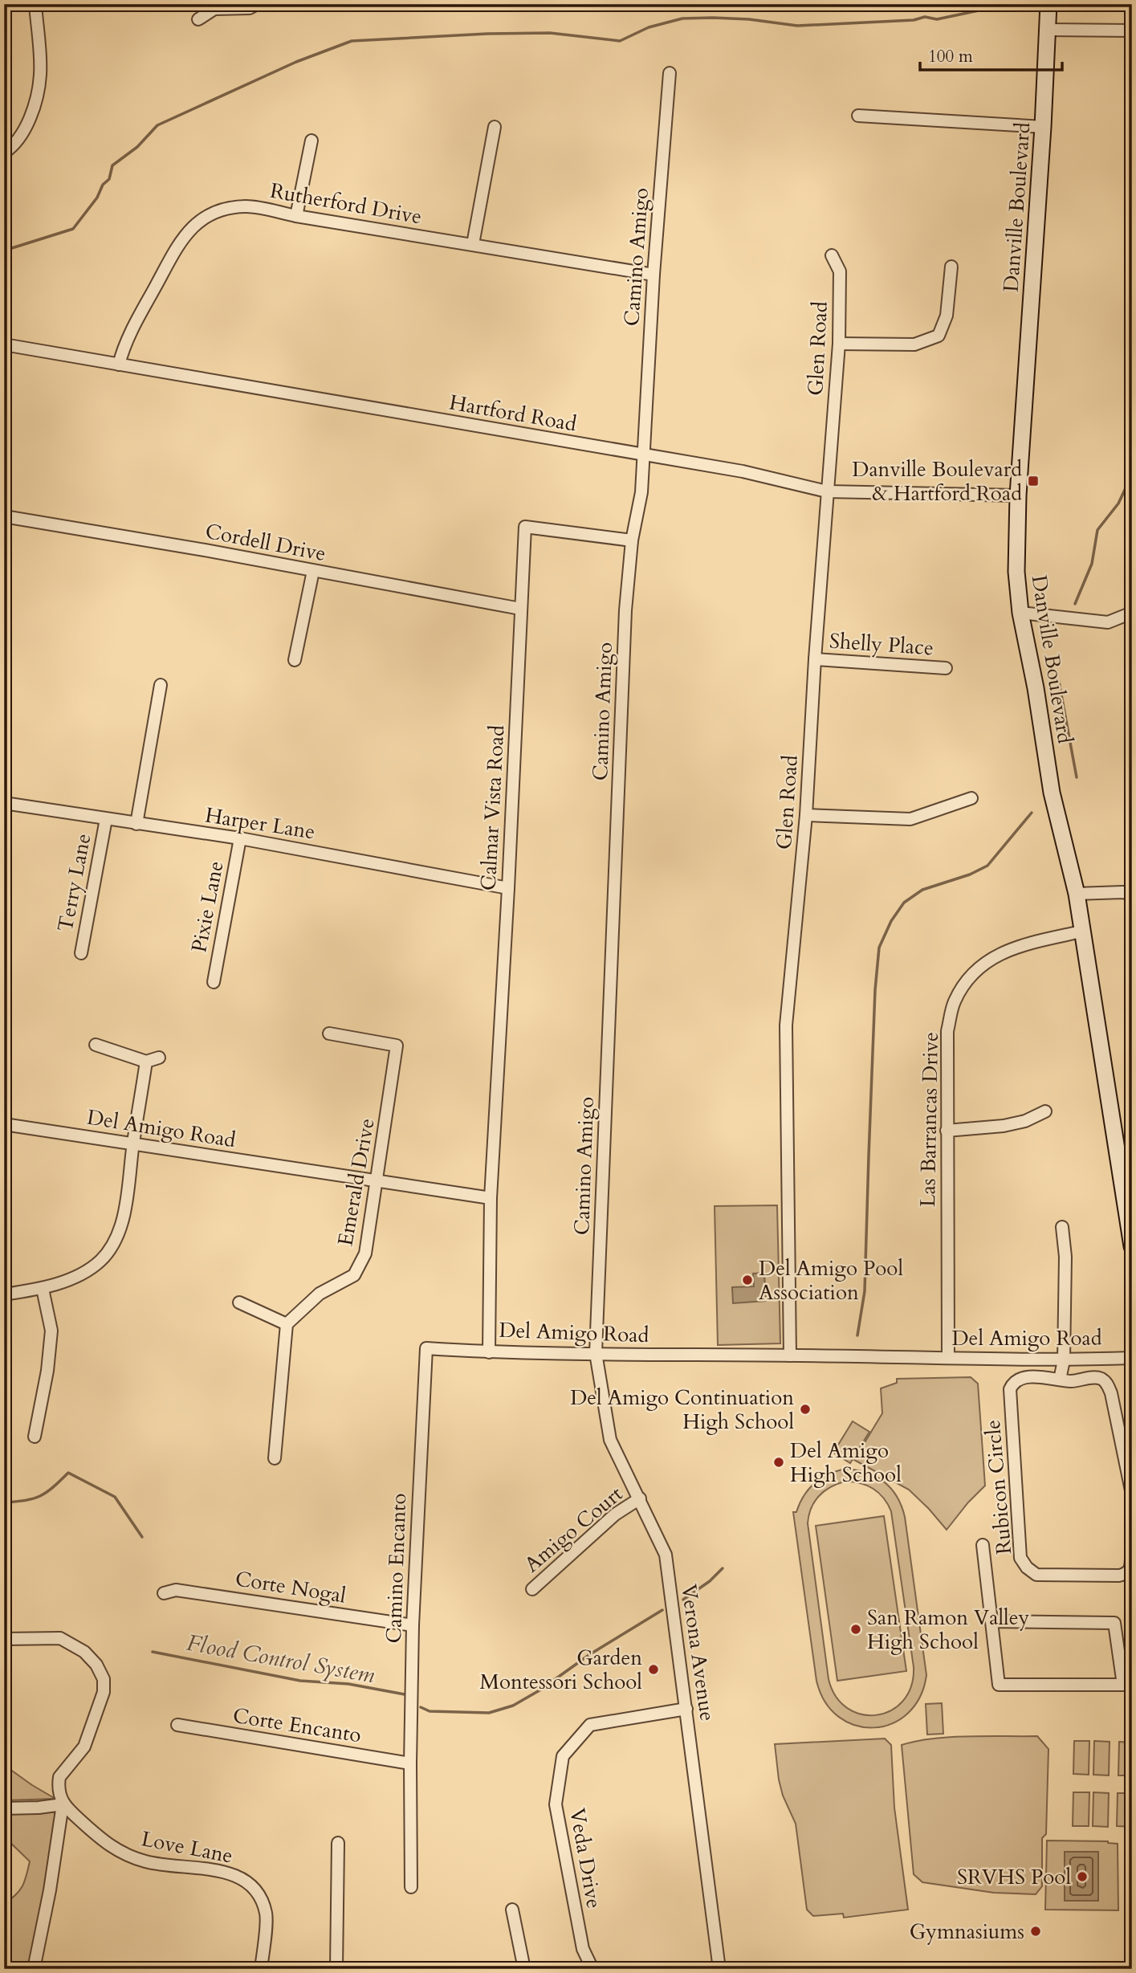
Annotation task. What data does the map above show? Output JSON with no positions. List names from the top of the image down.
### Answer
{
  "streets": {
    "main road": ["Danville Boulevard"],
    "street": [
      "Rutherford Drive",
      "Camino Amigo",
      "Glen Road",
      "Hartford Road",
      "Cordell Drive",
      "Shelly Place",
      "Calmar Vista Road",
      "Harper Lane",
      "Terry Lane",
      "Pixie Lane",
      "Las Barrancas Drive",
      "Del Amigo Road",
      "Emerald Drive",
      "Rubicon Circle",
      "Amigo Court",
      "Camino Encanto",
      "Corte Nogal",
      "Verona Avenue",
      "Corte Encanto",
      "Love Lane",
      "Veda Drive"
    ]
  },
  "crossings": [
    ["Rutherford Drive", "Camino Amigo"],
    ["Rutherford Drive", "Hartford Road"],
    ["Danville Boulevard", "Hartford Road"],
    ["Danville Boulevard", "Las Barrancas Drive"],
    ["Camino Amigo", "Hartford Road"],
    ["Camino Amigo", "Calmar Vista Road"],
    ["Camino Amigo", "Del Amigo Road"],
    ["Camino Amigo", "Verona Avenue"],
    ["Glen Road", "Hartford Road"],
    ["Glen Road", "Shelly Place"],
    ["Glen Road", "Del Amigo Road"],
    ["Cordell Drive", "Calmar Vista Road"],
    ["Calmar Vista Road", "Harper Lane"],
    ["Calmar Vista Road", "Del Amigo Road"],
    ["Harper Lane", "Terry Lane"],
    ["Harper Lane", "Pixie Lane"],
    ["Las Barrancas Drive", "Del Amigo Road"],
    ["Del Amigo Road", "Emerald Drive"],
    ["Del Amigo Road", "Camino Encanto"],
    ["Del Amigo Road", "Verona Avenue"],
    ["Amigo Court", "Verona Avenue"],
    ["Camino Encanto", "Corte Nogal"],
    ["Camino Encanto", "Corte Encanto"],
    ["Verona Avenue", "Veda Drive"]
  ],
  "water": ["Flood Control System"],
  "places": {
    "transit": ["Danville Boulevard & Hartford Road"],
    "other": [
      "Del Amigo Pool Association",
      "Del Amigo Continuation High School",
      "Del Amigo High School",
      "San Ramon Valley High School",
      "Garden Montessori School",
      "SRVHS Pool",
      "Gymnasiums"
    ]
  },
  "scale_bar": "100 m"
}
